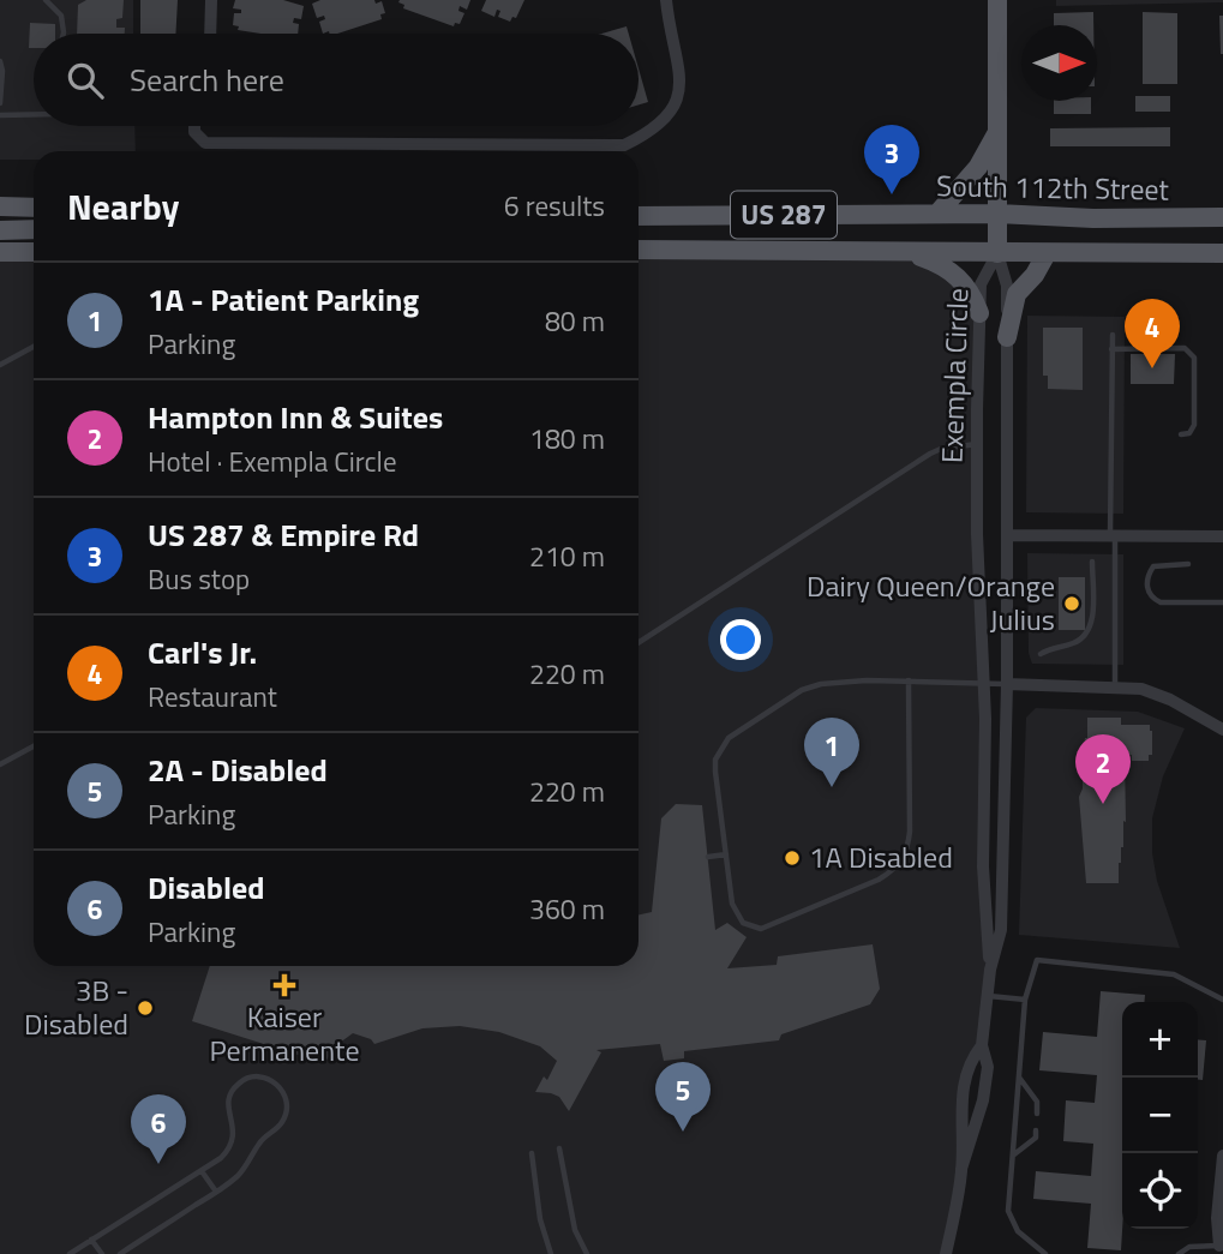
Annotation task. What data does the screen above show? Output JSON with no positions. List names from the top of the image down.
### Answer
{
  "streets": {
    "main road": ["South 112th Street", "US 287"],
    "street": ["Exempla Circle"]
  },
  "crossings": [
    ["US 287", "Exempla Circle"]
  ],
  "places": {
    "other": ["Dairy Queen/Orange Julius", "1A Disabled", "3B - Disabled"],
    "health": ["Kaiser Permanente"]
  },
  "north": "right",
  "page": {
    "search": "Search here",
    "pins": [
      "3",
      "4",
      "1",
      "2",
      "5",
      "6"
    ],
    "heading": ["Nearby", "6 results"],
    "list": [
      {
        "mark": "1",
        "name": "1A - Patient Parking",
        "note": "Parking",
        "value": "80 m"
      },
      {
        "mark": "2",
        "name": "Hampton Inn & Suites",
        "note": "Hotel · Exempla Circle",
        "value": "180 m"
      },
      {
        "mark": "3",
        "name": "US 287 & Empire Rd",
        "note": "Bus stop",
        "value": "210 m"
      },
      {
        "mark": "4",
        "name": "Carl's Jr.",
        "note": "Restaurant",
        "value": "220 m"
      },
      {
        "mark": "5",
        "name": "2A - Disabled",
        "note": "Parking",
        "value": "220 m"
      },
      {
        "mark": "6",
        "name": "Disabled",
        "note": "Parking",
        "value": "360 m"
      }
    ],
    "map_buttons": ["+", "−"]
  }
}
